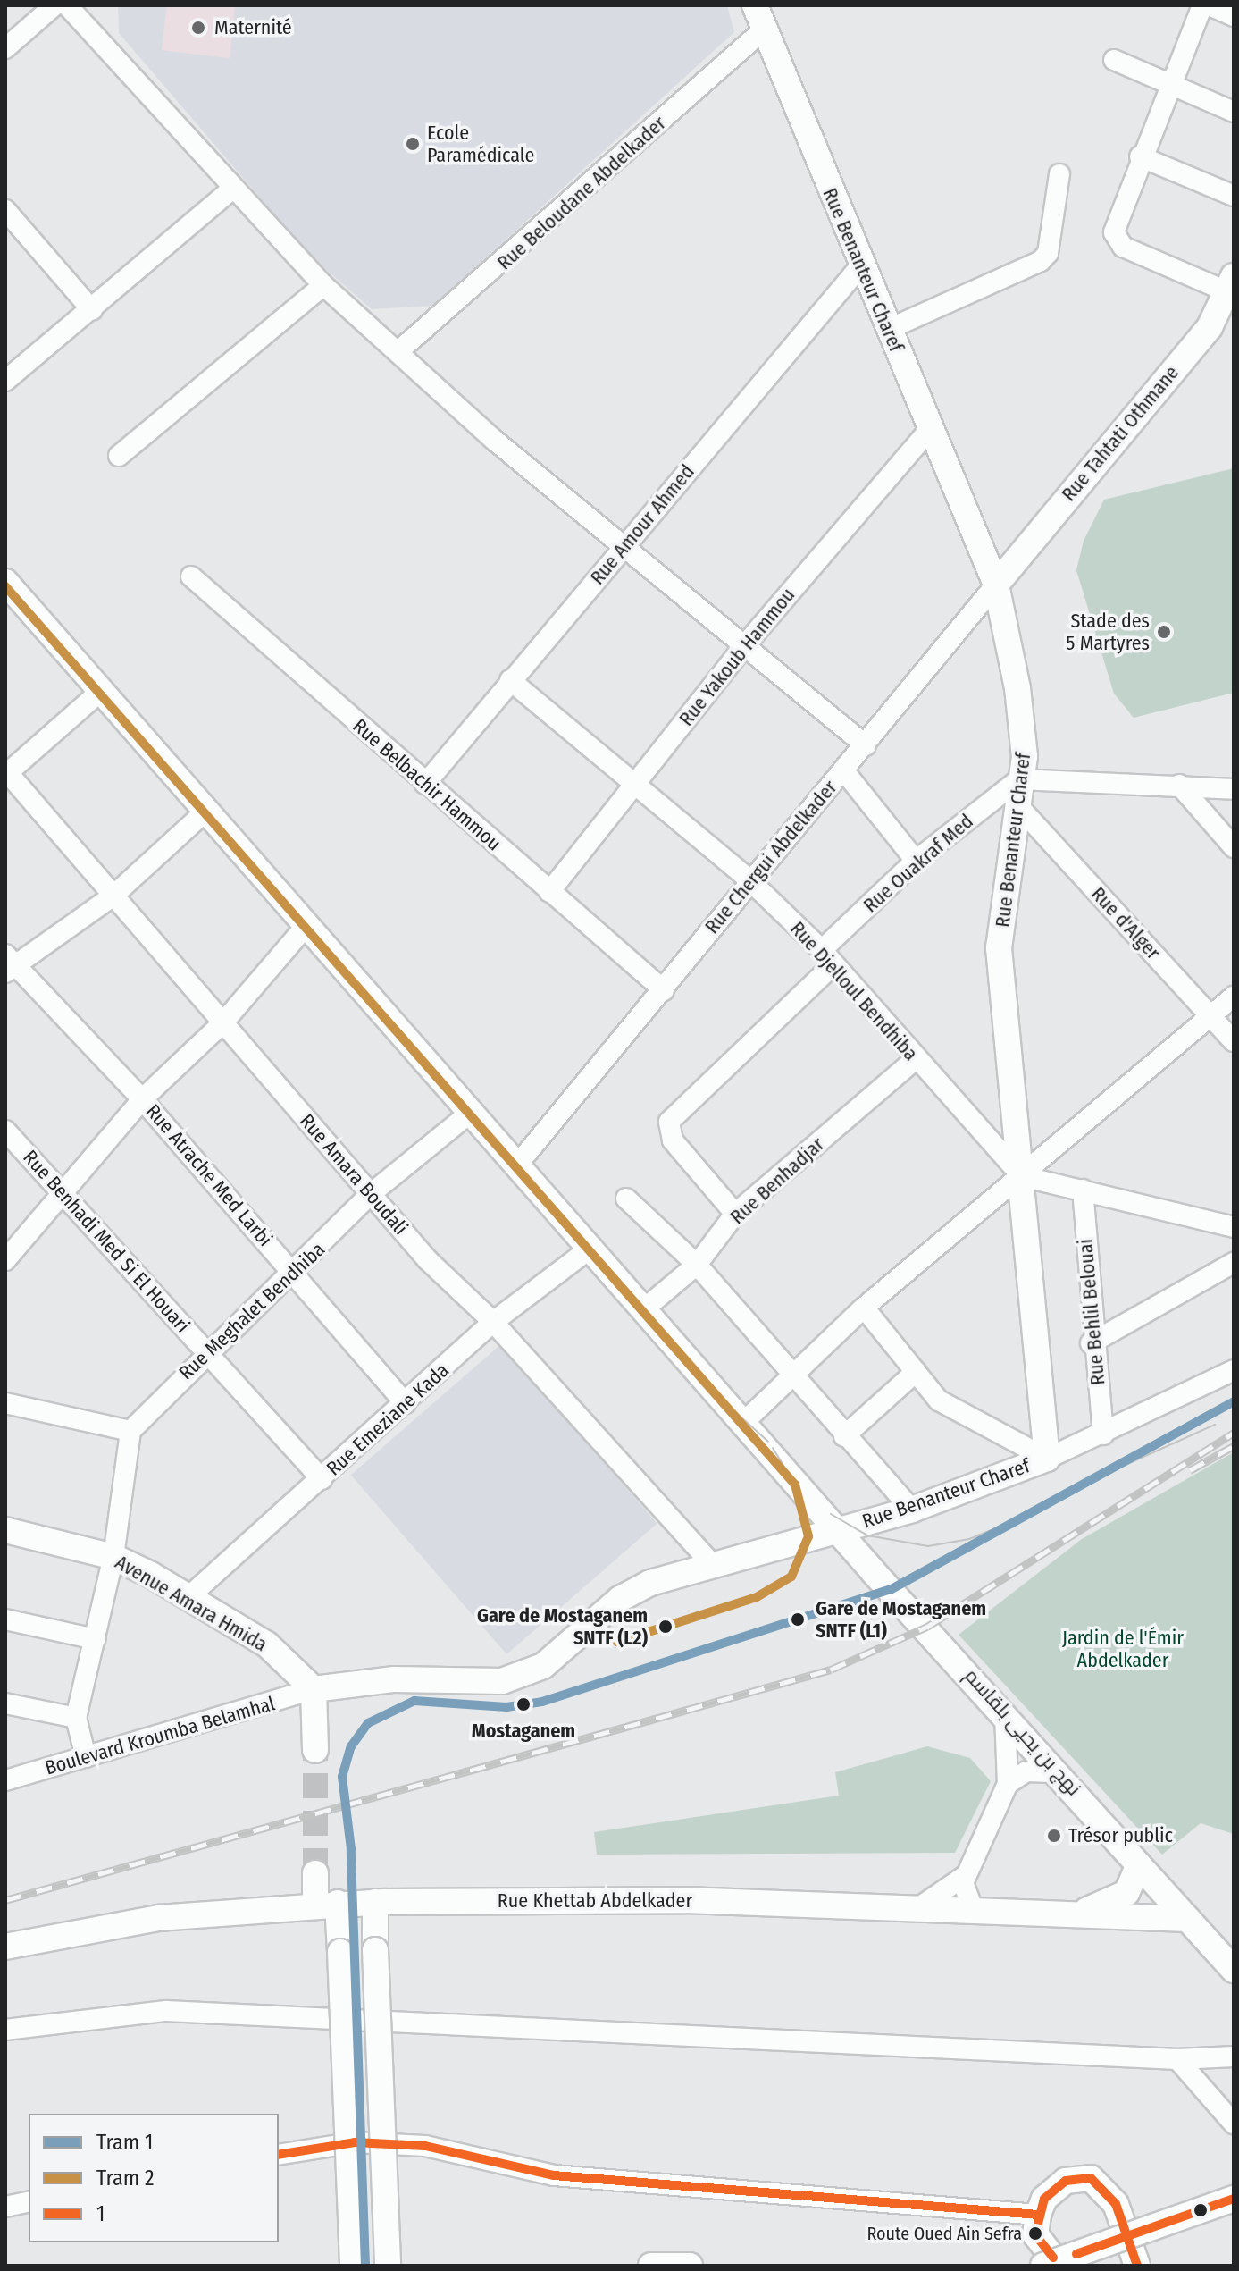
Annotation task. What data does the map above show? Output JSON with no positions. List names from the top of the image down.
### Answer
{
  "streets": {
    "main road": [
      "Rue Benanteur Charef",
      "Rue Tahtati Othmane",
      "Avenue Amara Hmida",
      "نهج بن يحيى بلقاسم",
      "Rue Khettab Abdelkader"
    ],
    "street": [
      "Rue Beloudane Abdelkader",
      "Rue Amour Ahmed",
      "Rue Yakoub Hammou",
      "Rue Belbachir Hammou",
      "Rue Chergui Abdelkader",
      "Rue Ouakraf Med",
      "Rue d'Alger",
      "Rue Djelloul Bendhiba",
      "Rue Amara Boudali",
      "Rue Atrache Med Larbi",
      "Rue Benhadjar",
      "Rue Benhadi Med Si El Houari",
      "Rue Meghalet Bendhiba",
      "Rue Behlil Belouai",
      "Rue Emeziane Kada",
      "Boulevard Kroumba Belamhal"
    ]
  },
  "crossings": [
    ["Rue Beloudane Abdelkader", "Rue Benanteur Charef"],
    ["Rue Benanteur Charef", "Rue Tahtati Othmane"],
    ["Rue Benanteur Charef", "Rue Amour Ahmed"],
    ["Rue Benanteur Charef", "Rue Yakoub Hammou"],
    ["Rue Benanteur Charef", "Rue Chergui Abdelkader"],
    ["Rue Benanteur Charef", "Rue Ouakraf Med"],
    ["Rue Benanteur Charef", "Rue d'Alger"],
    ["Rue Benanteur Charef", "Rue Djelloul Bendhiba"],
    ["Rue Benanteur Charef", "نهج بن يحيى بلقاسم"],
    ["Rue Tahtati Othmane", "Rue Chergui Abdelkader"],
    ["Rue Amour Ahmed", "Rue Belbachir Hammou"],
    ["Rue Amour Ahmed", "Rue Djelloul Bendhiba"],
    ["Rue Yakoub Hammou", "Rue Belbachir Hammou"],
    ["Rue Yakoub Hammou", "Rue Djelloul Bendhiba"],
    ["Rue Belbachir Hammou", "Rue Chergui Abdelkader"],
    ["Rue Chergui Abdelkader", "Rue Djelloul Bendhiba"],
    ["Rue Chergui Abdelkader", "نهج بن يحيى بلقاسم"],
    ["Rue Ouakraf Med", "Rue Djelloul Bendhiba"],
    ["Rue Ouakraf Med", "Rue Benhadjar"],
    ["Rue Djelloul Bendhiba", "Rue Benhadjar"],
    ["Rue Amara Boudali", "Rue Meghalet Bendhiba"],
    ["Rue Amara Boudali", "Rue Emeziane Kada"],
    ["Rue Atrache Med Larbi", "Rue Meghalet Bendhiba"],
    ["Rue Atrache Med Larbi", "Rue Emeziane Kada"],
    ["Rue Benhadjar", "نهج بن يحيى بلقاسم"],
    ["Rue Benhadi Med Si El Houari", "Rue Meghalet Bendhiba"],
    ["Rue Benhadi Med Si El Houari", "Rue Emeziane Kada"],
    ["Rue Meghalet Bendhiba", "نهج بن يحيى بلقاسم"],
    ["Rue Emeziane Kada", "Avenue Amara Hmida"],
    ["Rue Emeziane Kada", "نهج بن يحيى بلقاسم"],
    ["Avenue Amara Hmida", "Boulevard Kroumba Belamhal"],
    ["نهج بن يحيى بلقاسم", "Rue Khettab Abdelkader"]
  ],
  "parks": ["Jardin de l'Émir Abdelkader"],
  "places": [
    "Maternité",
    "Ecole Paramédicale",
    "Stade des 5 Martyres",
    "Gare de Mostaganem SNTF (L1)",
    "Gare de Mostaganem SNTF (L2)",
    "Mostaganem",
    "Trésor public",
    "Route Oued Ain Sefra"
  ],
  "lines": ["tram line 2", "tram line 1", "transit line 1"],
  "legend": ["Tram 1", "Tram 2", "1"]
}
